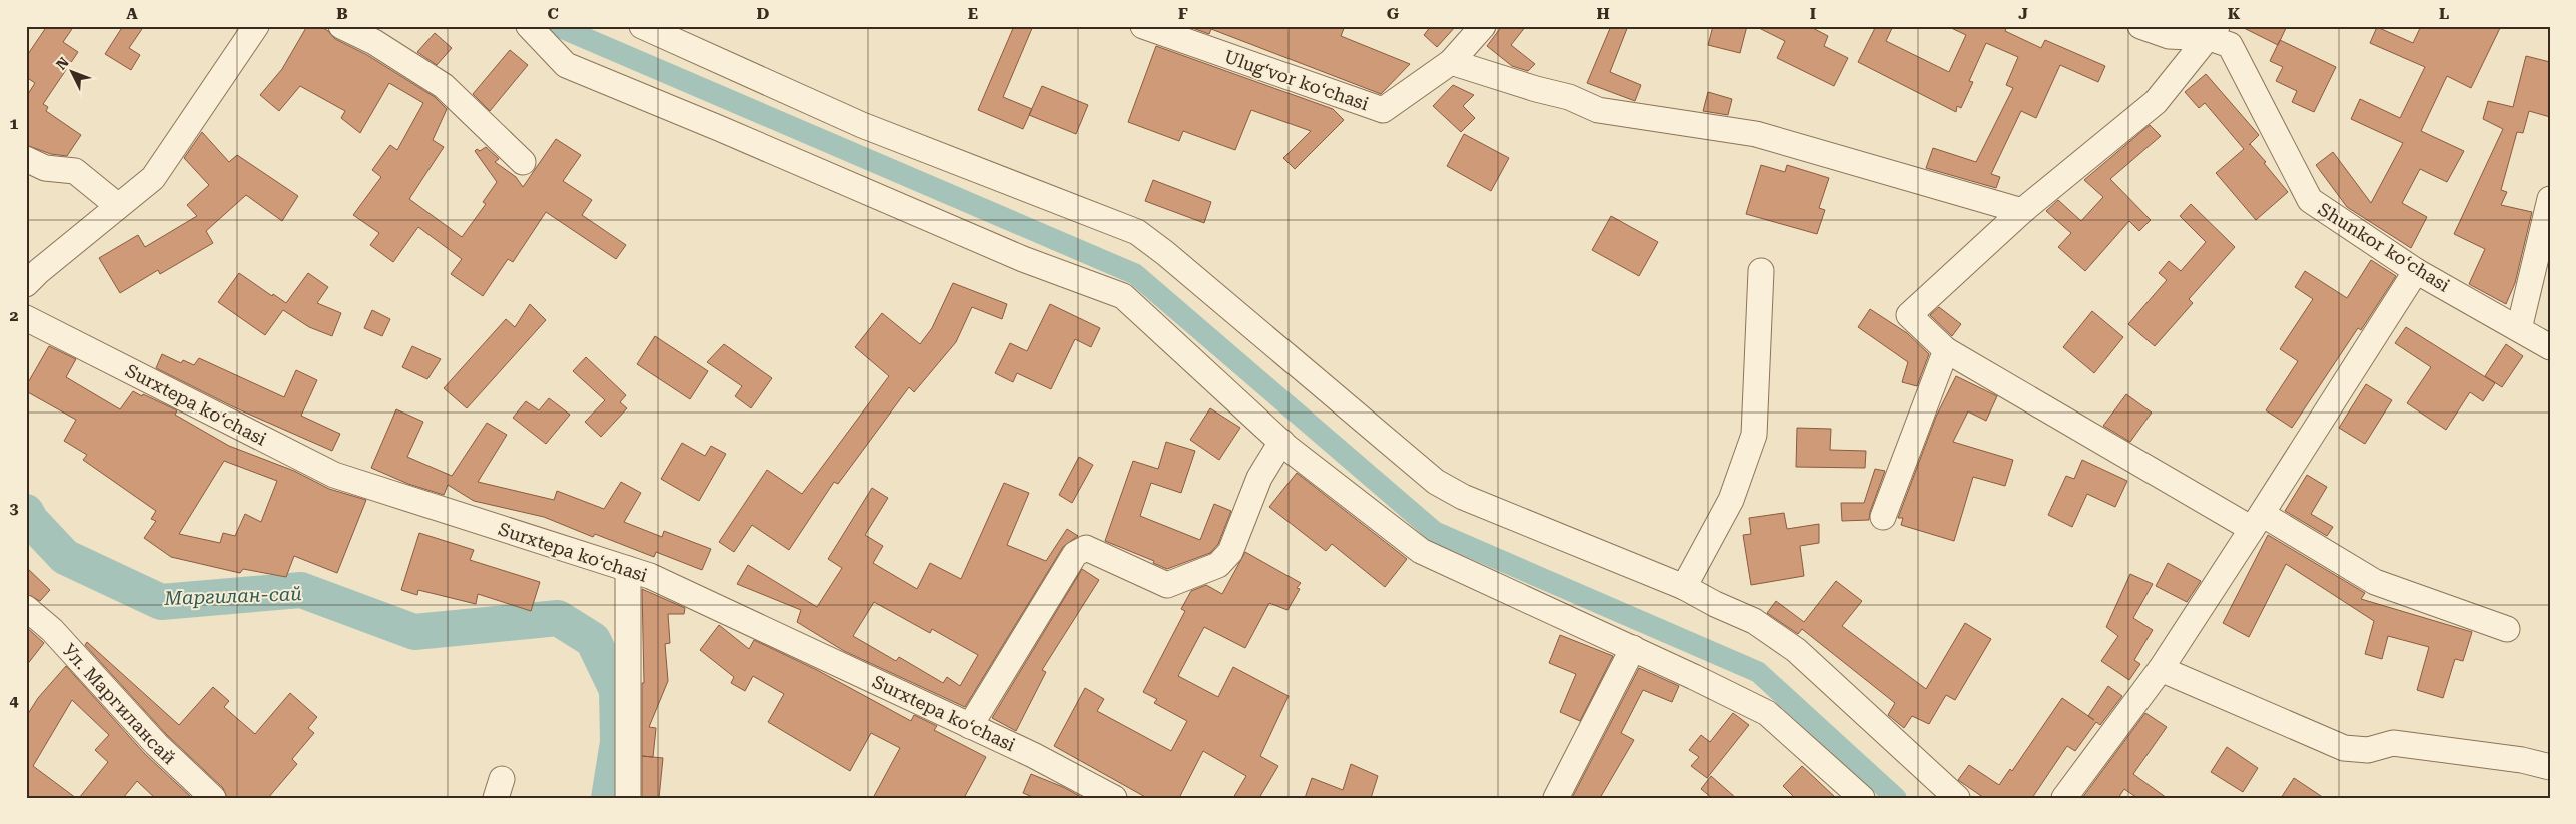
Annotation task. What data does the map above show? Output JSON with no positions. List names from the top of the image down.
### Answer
{
  "streets": {
    "street": [
      "Ulugʻvor koʻchasi",
      "Shunkor koʻchasi",
      "Surxtepa koʻchasi",
      "Ул. Маргилансай"
    ]
  },
  "water": ["Маргилан-сай"],
  "north": "top left",
  "grid": {
    "columns": [
      "A",
      "B",
      "C",
      "D",
      "E",
      "F",
      "G",
      "H",
      "I",
      "J",
      "K",
      "L"
    ],
    "rows": [
      "1",
      "2",
      "3",
      "4"
    ]
  }
}
